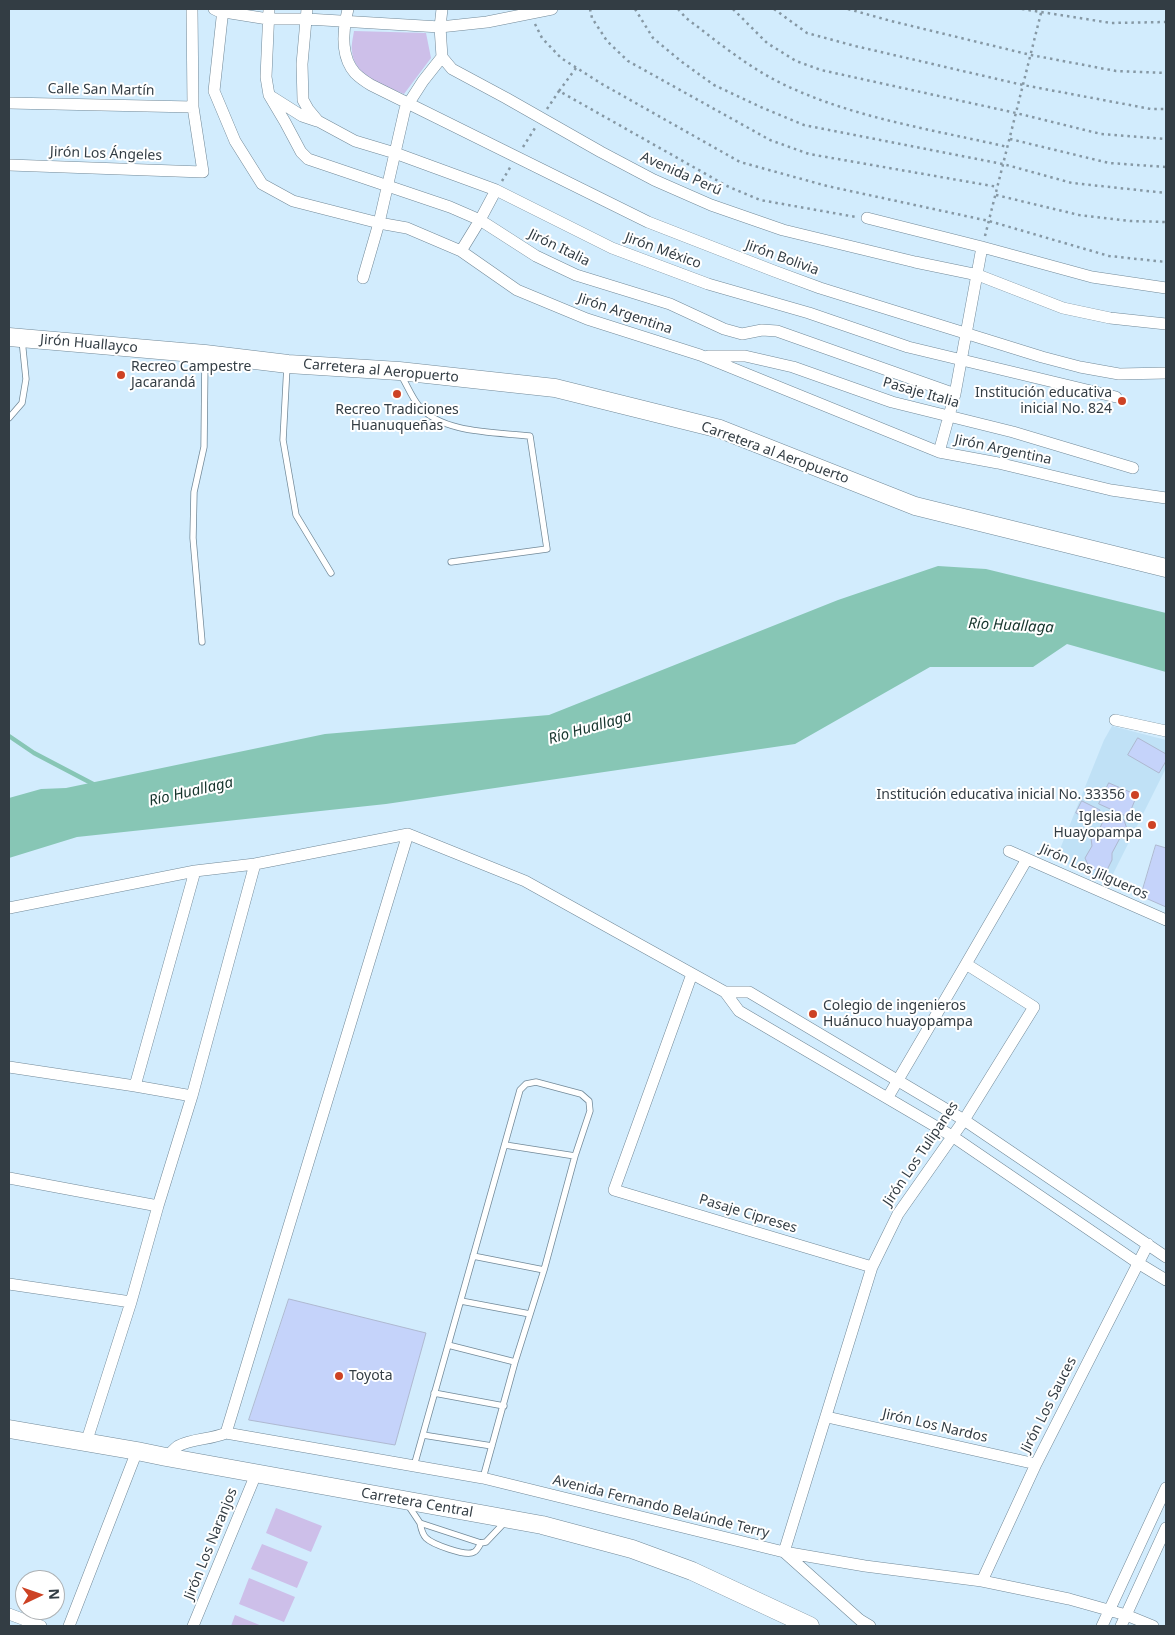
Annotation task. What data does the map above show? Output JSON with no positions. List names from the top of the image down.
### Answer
{
  "streets": {
    "main road": ["Jirón Huallayco", "Carretera al Aeropuerto", "Carretera Central"],
    "street": [
      "Calle San Martín",
      "Jirón Los Ángeles",
      "Avenida Perú",
      "Jirón Italia",
      "Jirón México",
      "Jirón Bolivia",
      "Jirón Argentina",
      "Pasaje Italia",
      "Jirón Los Jilgueros",
      "Jirón Los Tulipanes",
      "Pasaje Cipreses",
      "Jirón Los Sauces",
      "Jirón Los Nardos",
      "Avenida Fernando Belaúnde Terry",
      "Jirón Los Naranjos"
    ]
  },
  "crossings": [
    ["Calle San Martín", "Jirón Los Ángeles"],
    ["Jirón Argentina", "Pasaje Italia"],
    ["Jirón Huallayco", "Carretera al Aeropuerto"],
    ["Jirón Los Tulipanes", "Pasaje Cipreses"],
    ["Jirón Los Tulipanes", "Jirón Los Nardos"],
    ["Jirón Los Tulipanes", "Avenida Fernando Belaúnde Terry"],
    ["Jirón Los Sauces", "Jirón Los Nardos"],
    ["Jirón Los Sauces", "Avenida Fernando Belaúnde Terry"],
    ["Carretera Central", "Avenida Fernando Belaúnde Terry"],
    ["Carretera Central", "Jirón Los Naranjos"]
  ],
  "water": ["Río Huallaga"],
  "places": [
    "Recreo Campestre Jacarandá",
    "Recreo Tradiciones Huanuqueñas",
    "Institución educativa inicial No. 824",
    "Institución educativa inicial No. 33356",
    "Iglesia de Huayopampa",
    "Colegio de ingenieros Huánuco huayopampa",
    "Toyota"
  ],
  "north": "right"
}
